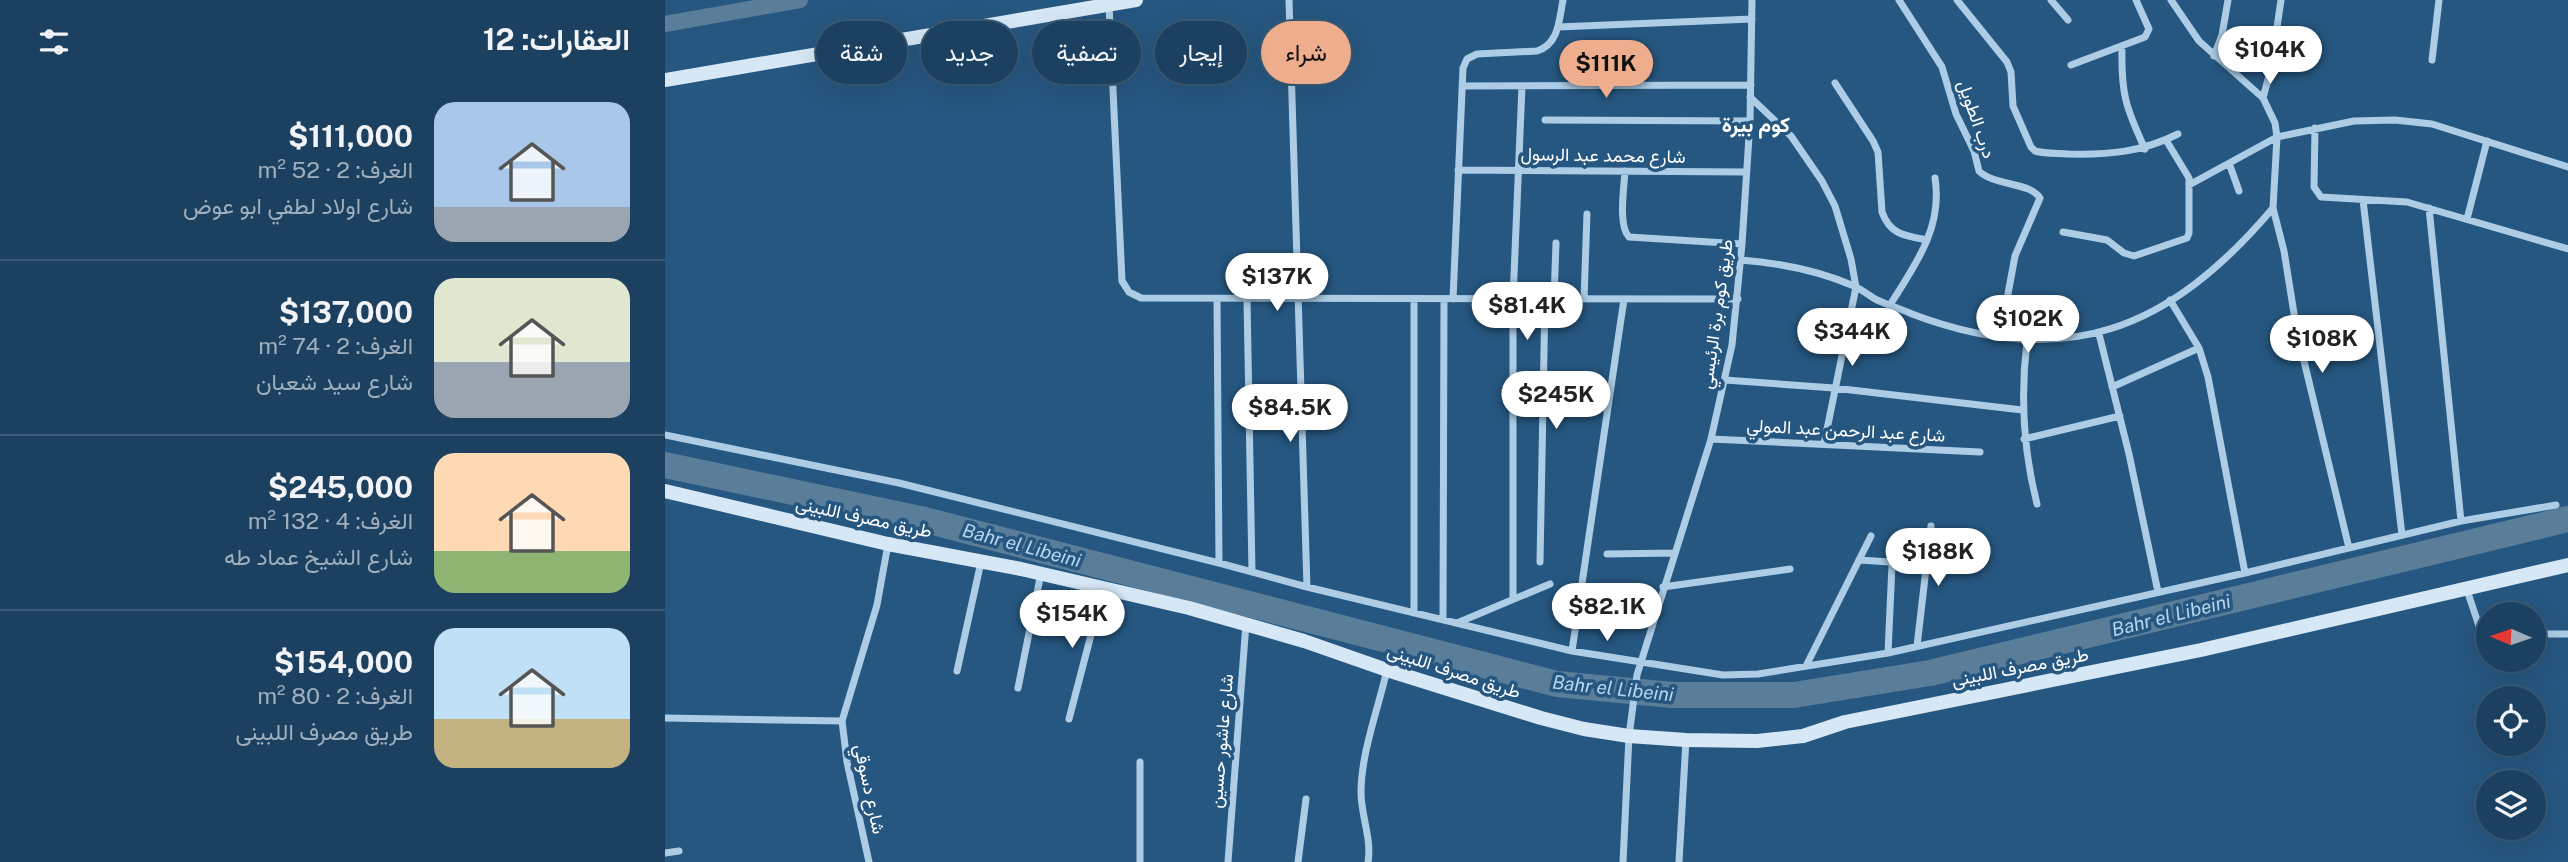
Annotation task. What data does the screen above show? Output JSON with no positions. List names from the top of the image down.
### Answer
{
  "streets": {
    "street": [
      "درب الطويل",
      "شارع محمد عبد الرسول",
      "طريق كوم برة الرئيسي",
      "شارع عبد الرحمن عبد المولي",
      "طريق مصرف اللبينى",
      "شارع عاشور حسين",
      "شارع دسوقي"
    ]
  },
  "crossings": [
    ["شارع محمد عبد الرسول", "طريق كوم برة الرئيسي"],
    ["طريق كوم برة الرئيسي", "شارع عبد الرحمن عبد المولي"],
    ["طريق كوم برة الرئيسي", "طريق مصرف اللبينى"],
    ["طريق مصرف اللبينى", "شارع عاشور حسين"]
  ],
  "districts": ["كوم بيرة"],
  "water": ["Bahr el Libeini"],
  "north": "left",
  "page": {
    "heading": "العقارات: 12",
    "chip": [
      "شراء",
      "إيجار",
      "تصفية",
      "جديد",
      "شقة"
    ],
    "price": [
      "$104K",
      "$111K",
      "$137K",
      "$81.4K",
      "$102K",
      "$344K",
      "$108K",
      "$245K",
      "$84.5K",
      "$188K",
      "$82.1K",
      "$154K"
    ],
    "list": [
      {
        "name": "$111,000",
        "note": "الغرف: 2 · 52 m² · شارع اولاد لطفي ابو عوض"
      },
      {
        "name": "$137,000",
        "note": "الغرف: 2 · 74 m² · شارع سيد شعبان"
      },
      {
        "name": "$245,000",
        "note": "الغرف: 4 · 132 m² · شارع الشيخ عماد طه"
      },
      {
        "name": "$154,000",
        "note": "الغرف: 2 · 80 m² · طريق مصرف اللبينى"
      }
    ]
  }
}
